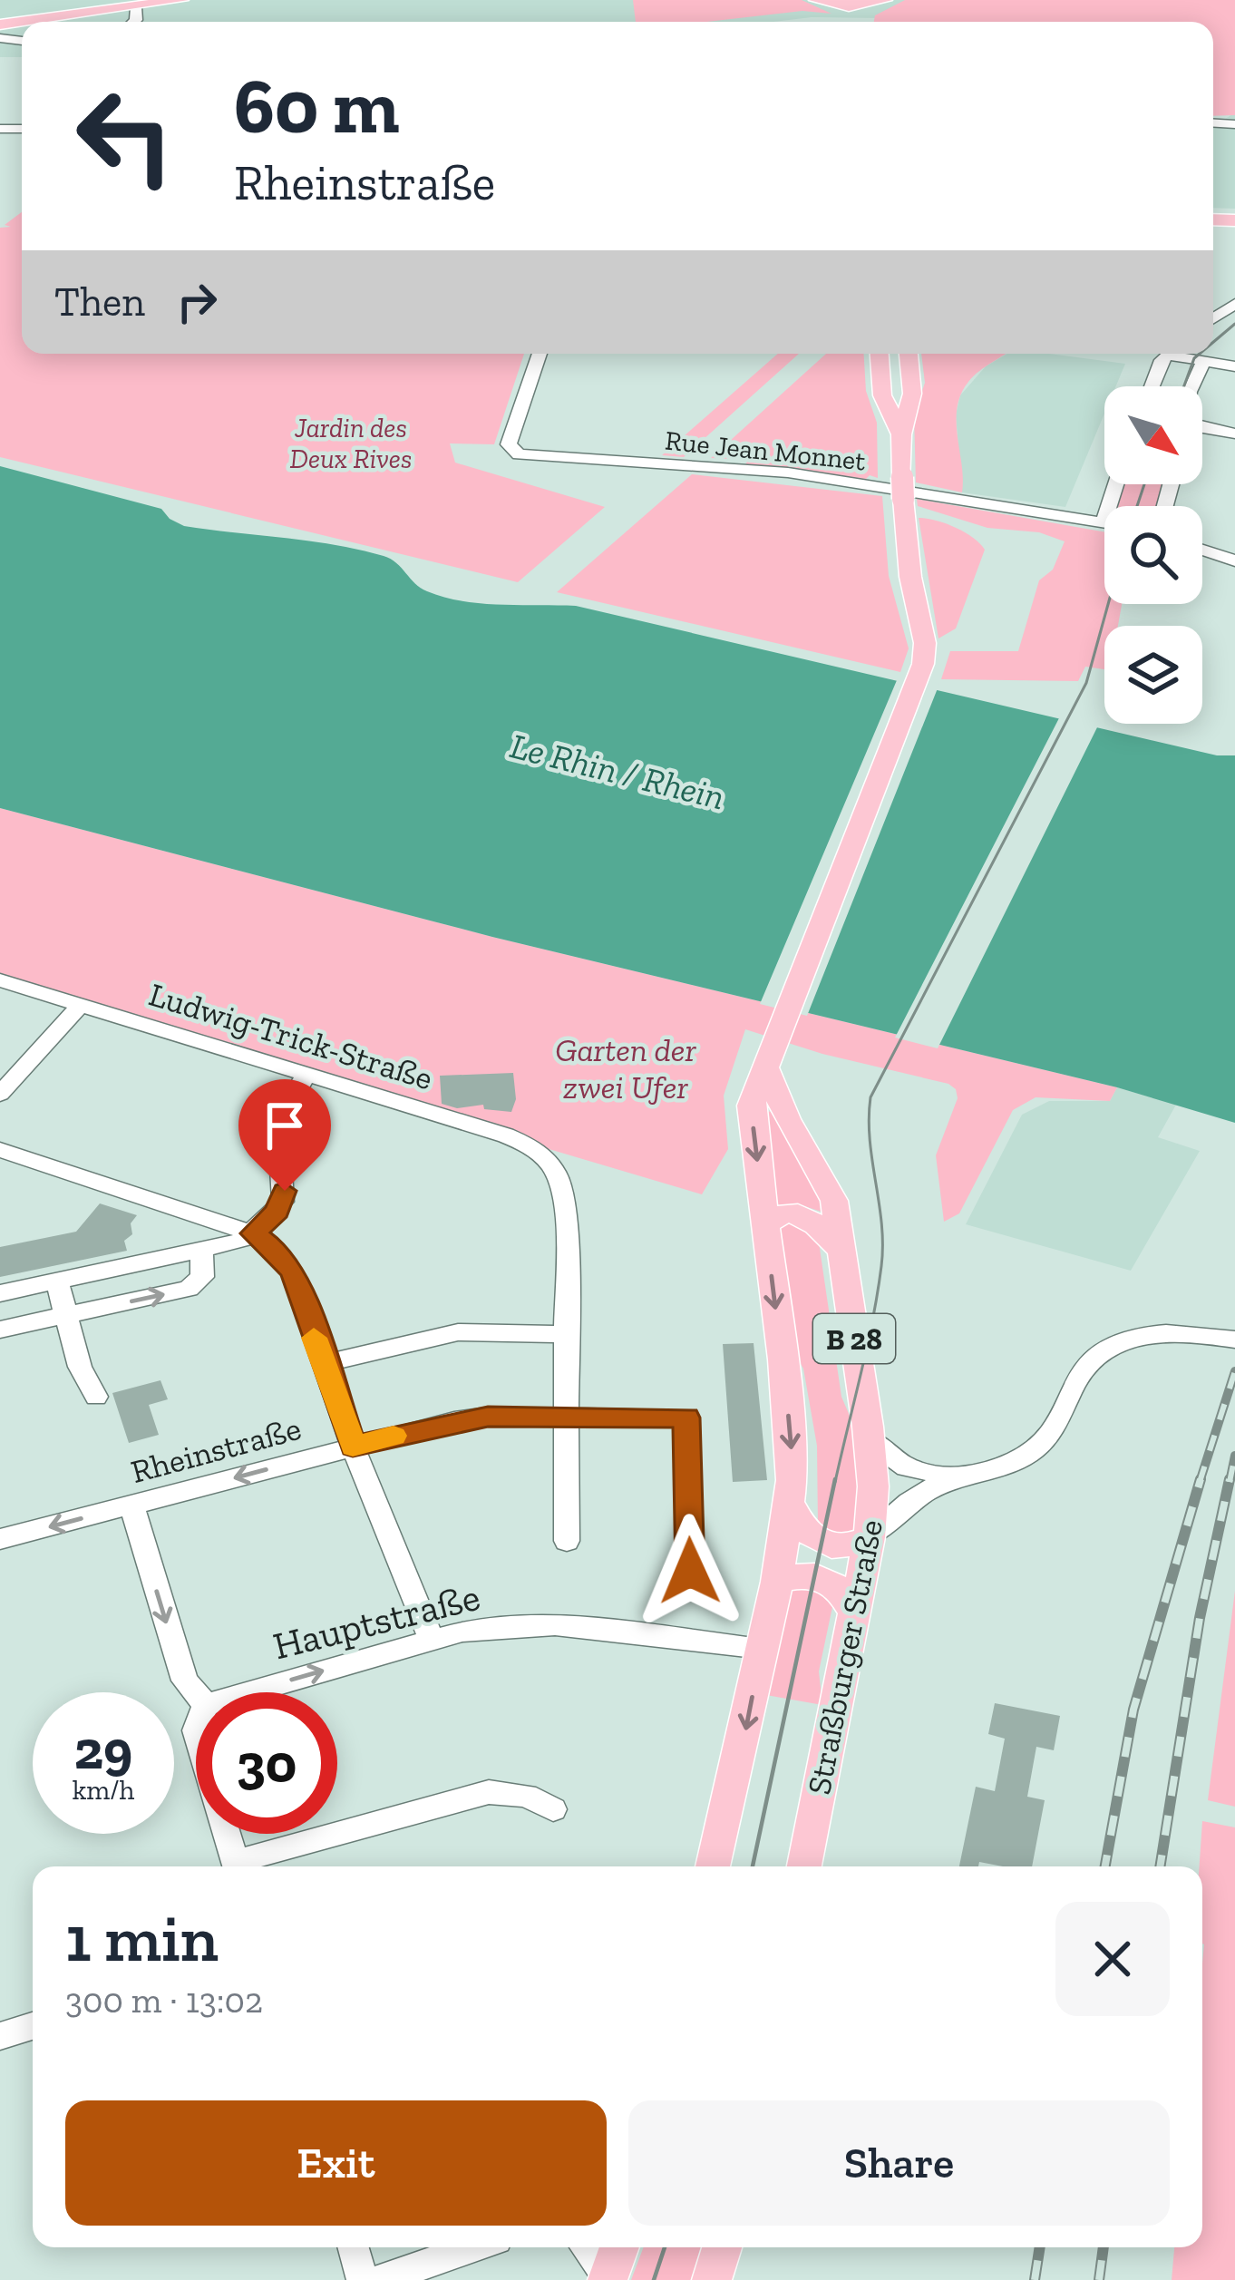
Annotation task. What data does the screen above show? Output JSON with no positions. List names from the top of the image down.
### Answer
{
  "streets": {
    "main road": ["B 28", "Straßburger Straße"],
    "street": [
      "Rue Jean Monnet",
      "Ludwig-Trick-Straße",
      "Rheinstraße",
      "Hauptstraße"
    ]
  },
  "crossings": [
    ["B 28", "Hauptstraße"],
    ["B 28", "Straßburger Straße"]
  ],
  "one_way": ["Rheinstraße"],
  "water": ["Le Rhin / Rhein"],
  "parks": ["Jardin des Deux Rives", "Garten der zwei Ufer"],
  "north": "bottom right",
  "page": {
    "turn": ["60 m", "Rheinstraße"],
    "then": "Then",
    "speed": "29 km/h",
    "limit": "30",
    "heading": ["1 min", "300 m · 13:02"],
    "buttons": ["Exit", "Share"]
  }
}
